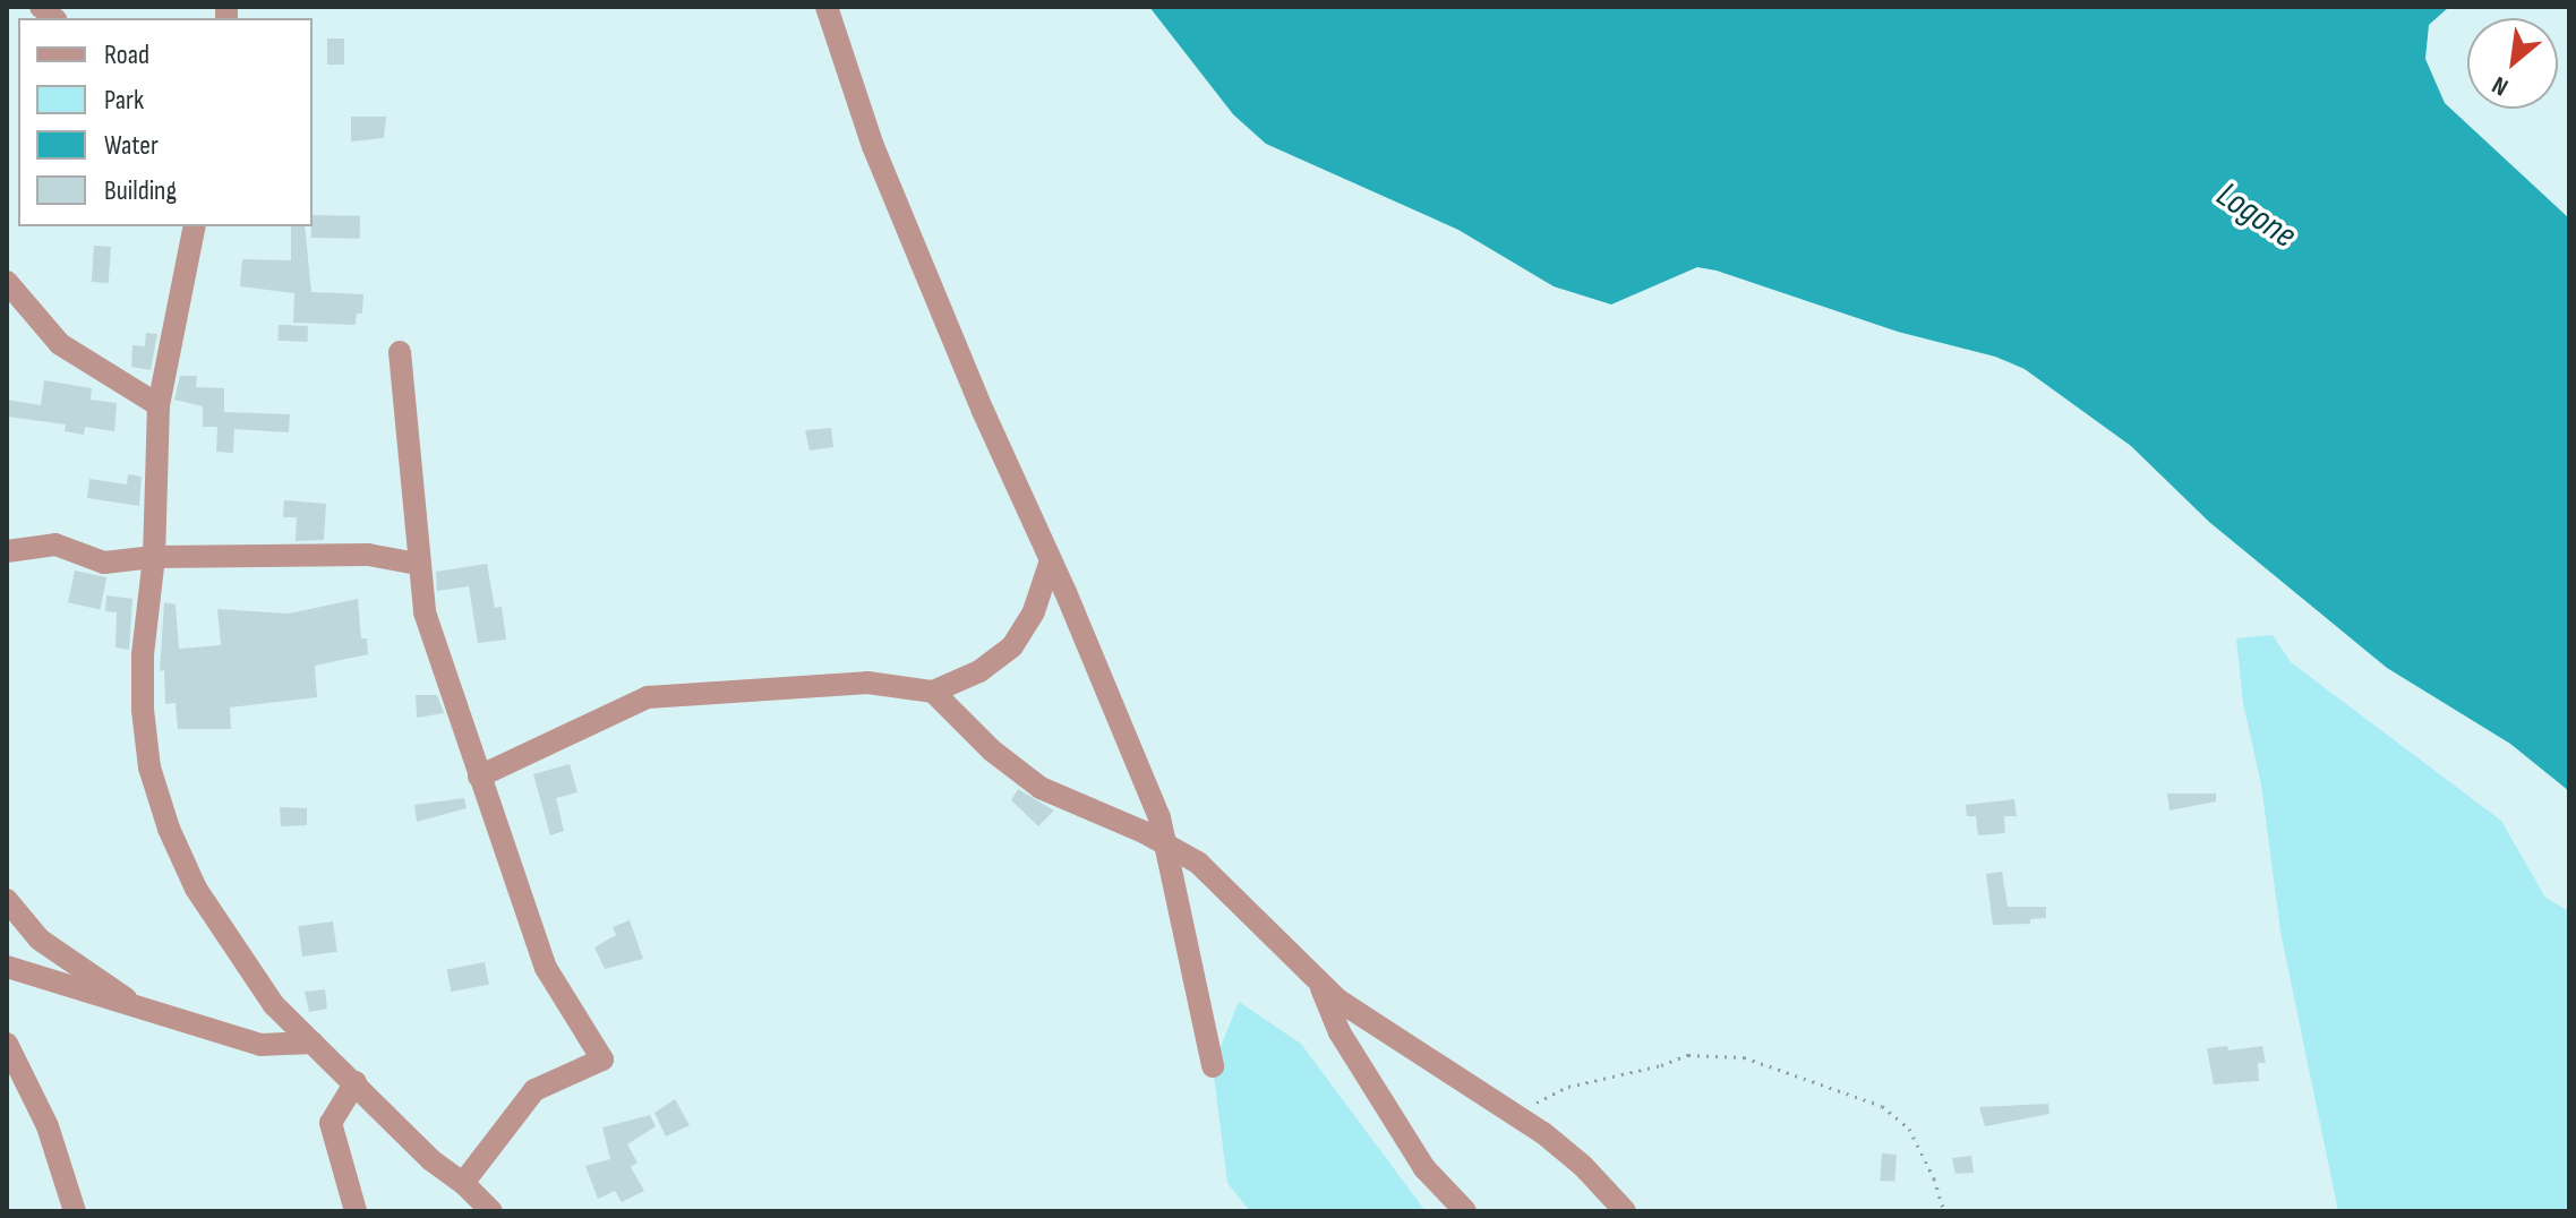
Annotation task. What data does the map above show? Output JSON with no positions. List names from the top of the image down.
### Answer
{
  "water": ["Logone"],
  "legend": [
    "Road",
    "Park",
    "Water",
    "Building"
  ],
  "north": "bottom left"
}
